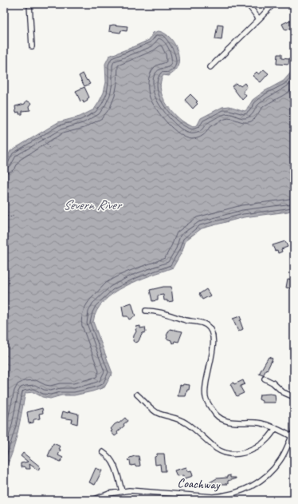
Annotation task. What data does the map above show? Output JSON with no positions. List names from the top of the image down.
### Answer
{
  "streets": {
    "street": ["Coachway"]
  },
  "water": ["Severn River"]
}
